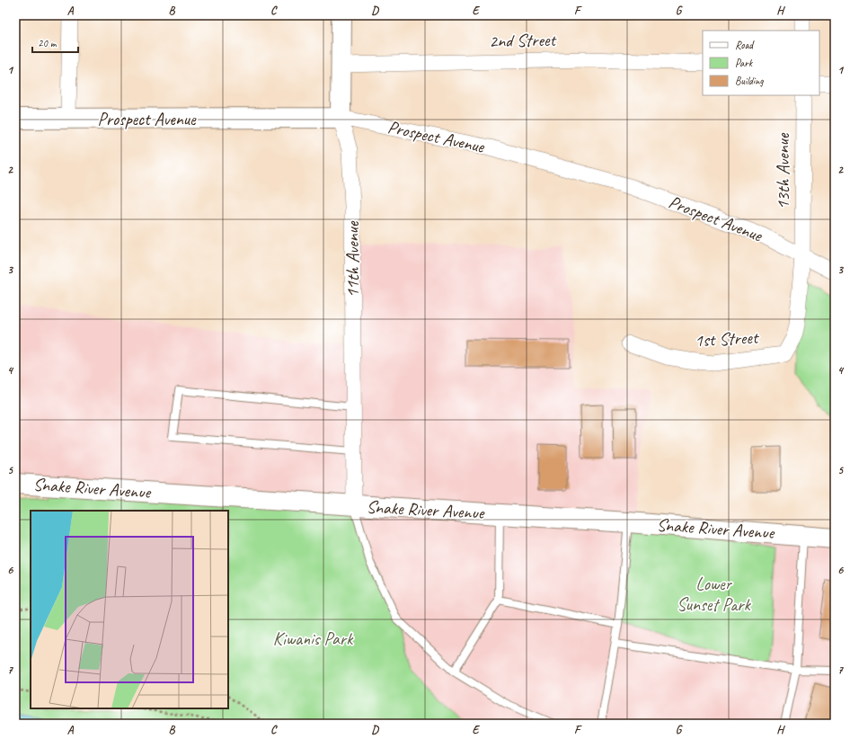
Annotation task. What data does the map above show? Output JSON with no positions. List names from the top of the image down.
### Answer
{
  "streets": {
    "main road": ["Prospect Avenue", "11th Avenue", "Snake River Avenue"],
    "street": ["2nd Street", "13th Avenue", "1st Street"]
  },
  "crossings": [
    ["2nd Street", "11th Avenue"],
    ["Prospect Avenue", "13th Avenue"],
    ["Prospect Avenue", "11th Avenue"],
    ["13th Avenue", "1st Street"],
    ["11th Avenue", "Snake River Avenue"]
  ],
  "parks": ["Lower Sunset Park", "Kiwanis Park"],
  "legend": ["Road", "Park", "Building"],
  "scale_bar": "20 m",
  "grid": {
    "columns": [
      "A",
      "B",
      "C",
      "D",
      "E",
      "F",
      "G",
      "H"
    ],
    "rows": [
      "1",
      "2",
      "3",
      "4",
      "5",
      "6",
      "7"
    ]
  }
}
